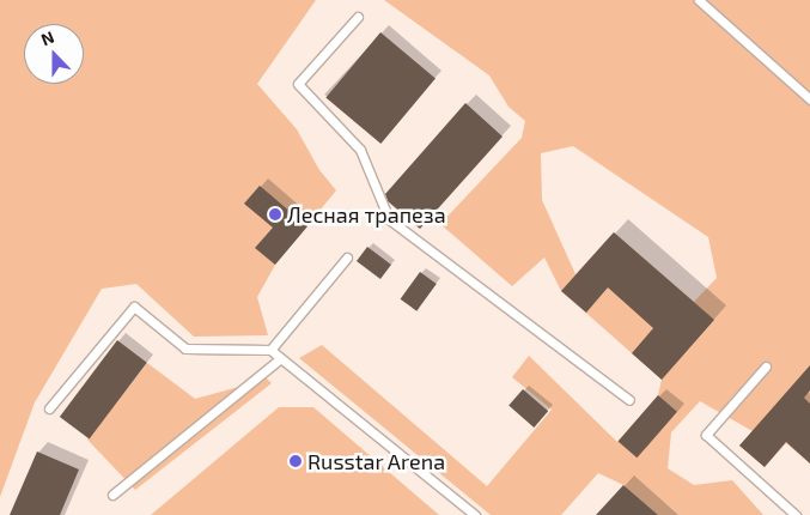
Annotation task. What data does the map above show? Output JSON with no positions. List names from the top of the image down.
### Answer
{
  "places": ["Лесная трапеза", "Russtar Arena"],
  "north": "top"
}
